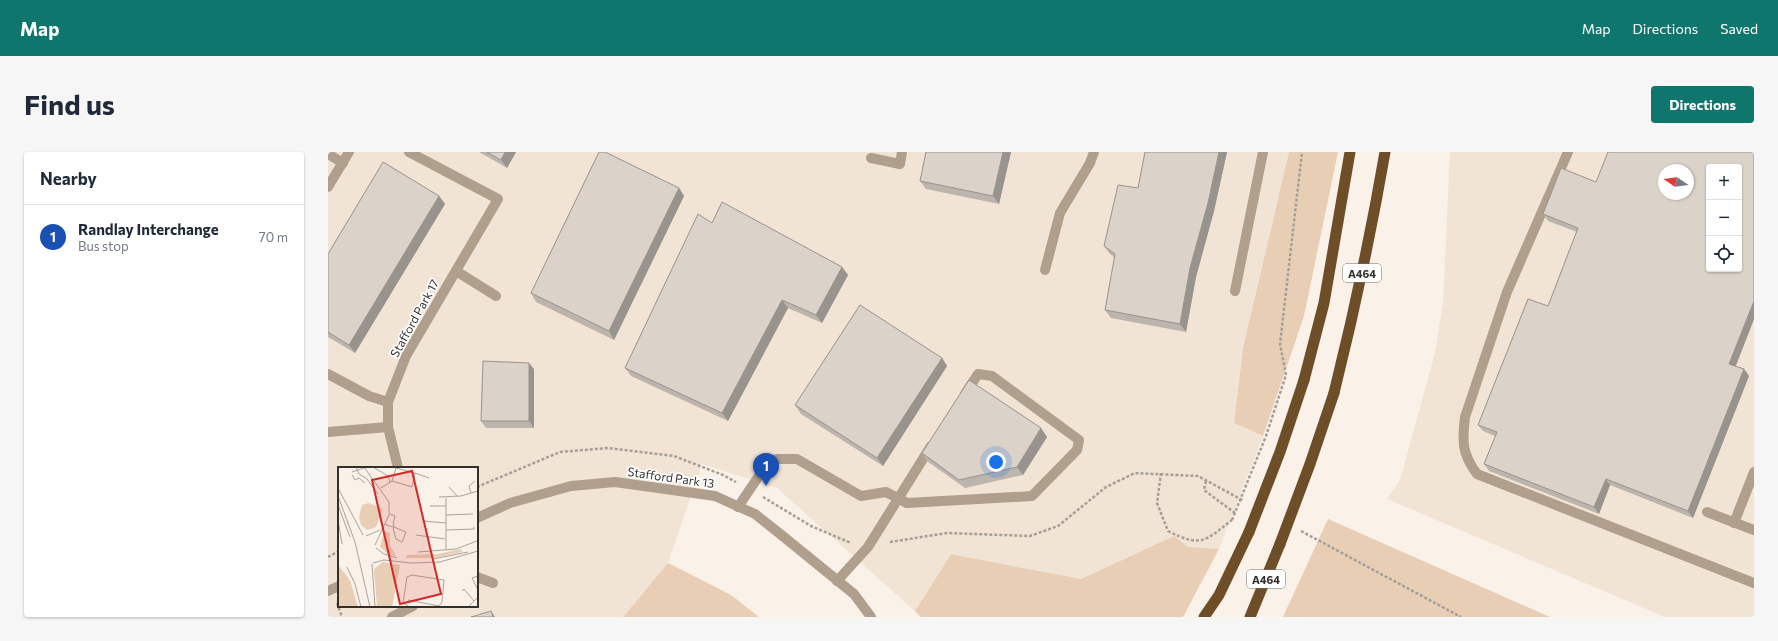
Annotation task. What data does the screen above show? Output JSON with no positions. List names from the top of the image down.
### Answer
{
  "streets": {
    "highway": ["A464"],
    "street": ["Stafford Park 17", "Stafford Park 13"]
  },
  "north": "left",
  "page": {
    "header": "Map",
    "nav": ["Map", "Directions", "Saved"],
    "buttons": "Directions",
    "title": "Find us",
    "heading": "Nearby",
    "map_buttons": ["+", "−"],
    "list": [
      {
        "mark": "1",
        "name": "Randlay Interchange",
        "note": "Bus stop",
        "value": "70 m"
      }
    ],
    "pins": "1"
  }
}
